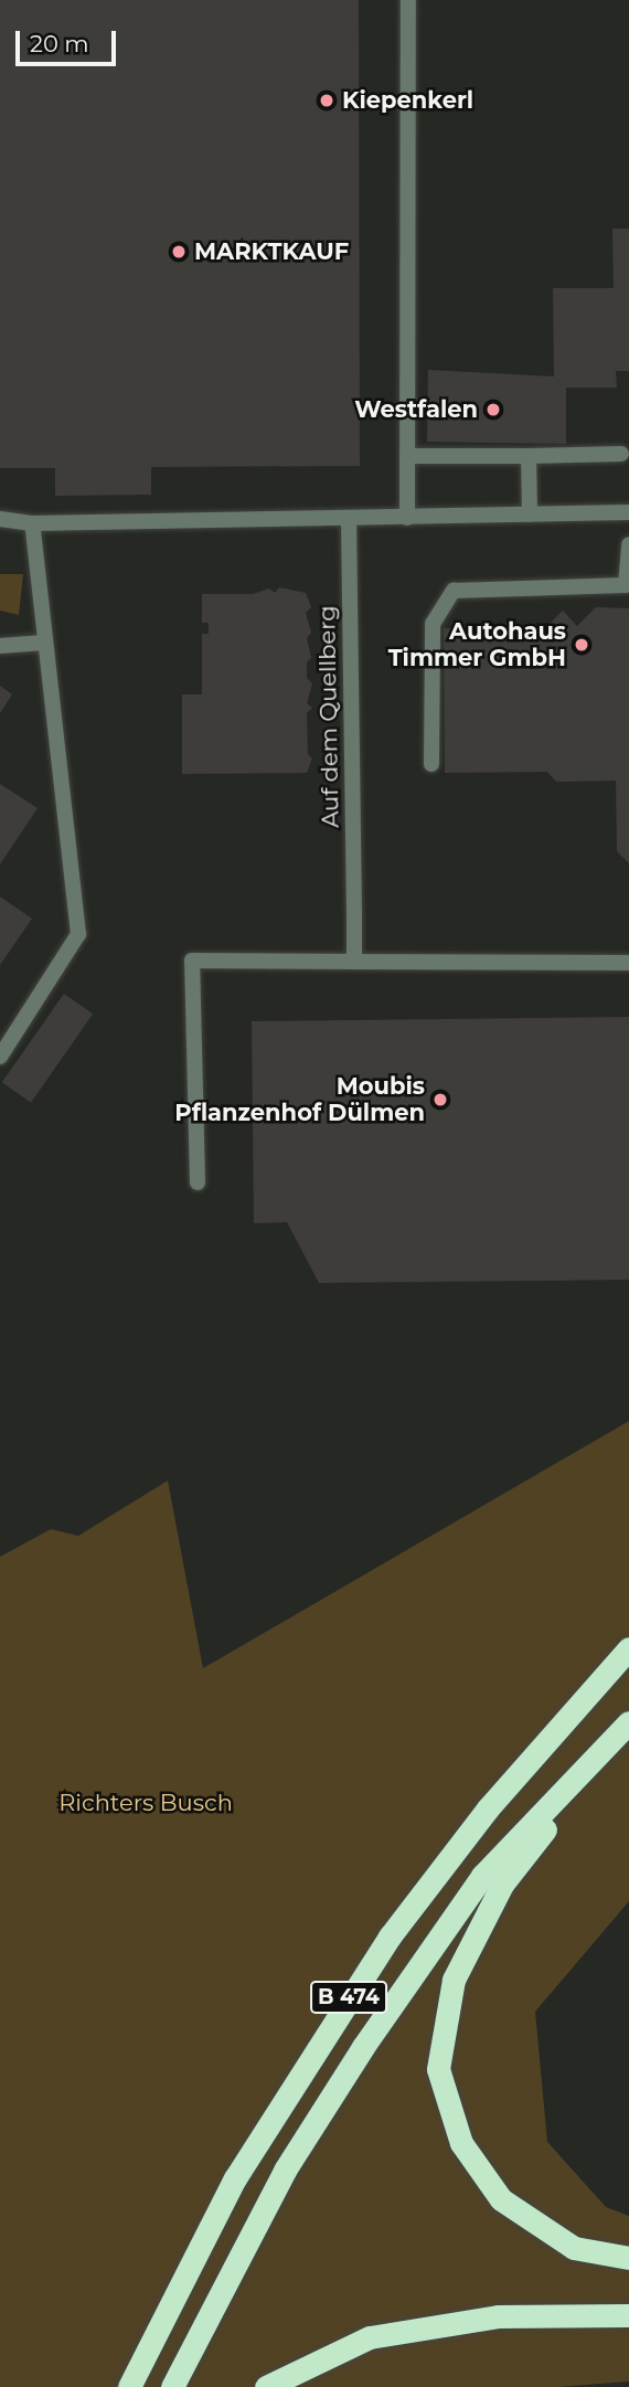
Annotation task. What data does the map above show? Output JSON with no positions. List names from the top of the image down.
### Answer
{
  "streets": {
    "highway": ["B 474"],
    "street": ["Auf dem Quellberg"]
  },
  "parks": ["Richters Busch"],
  "places": [
    "Kiepenkerl",
    "MARKTKAUF",
    "Westfalen",
    "Autohaus Timmer GmbH",
    "Moubis Pflanzenhof Dülmen"
  ],
  "scale_bar": "20 m"
}
